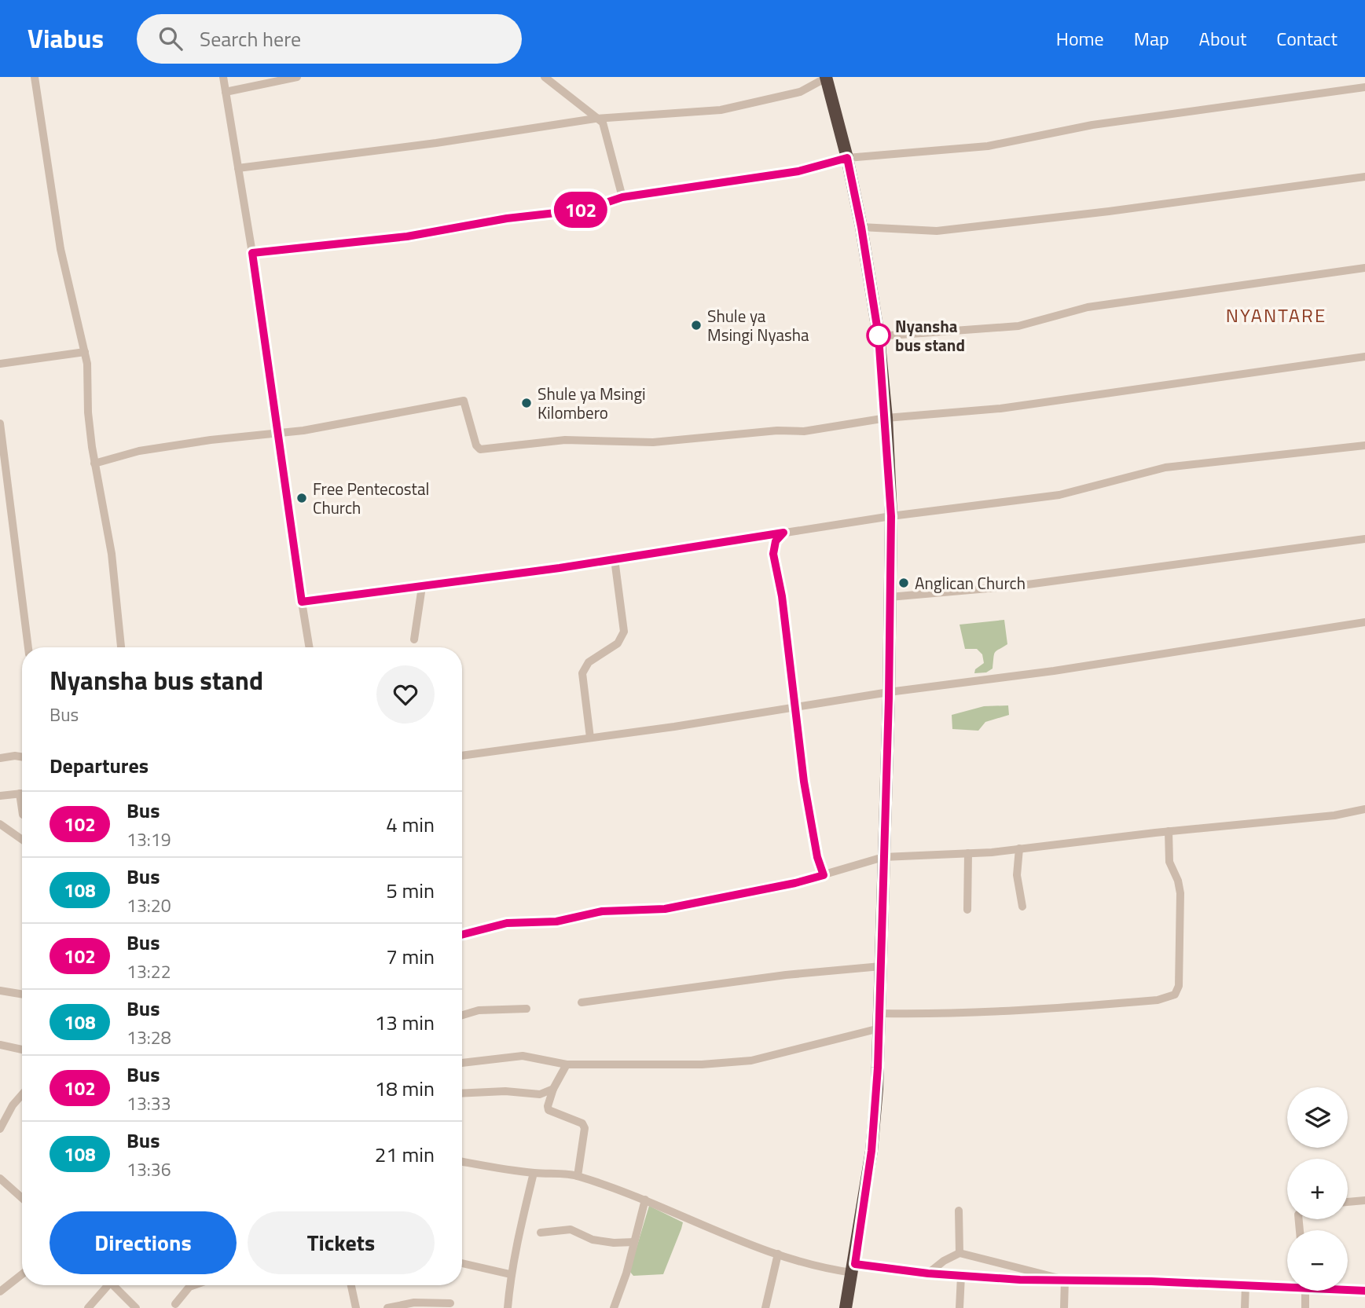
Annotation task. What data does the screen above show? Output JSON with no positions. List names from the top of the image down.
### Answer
{
  "districts": ["NYANTARE"],
  "places": [
    "Shule ya Msingi Nyasha",
    "Nyansha bus stand",
    "Shule ya Msingi Kilombero",
    "Free Pentecostal Church",
    "Anglican Church"
  ],
  "lines": ["bus line 102"],
  "page": {
    "header": "Viabus",
    "search": "Search here",
    "nav": [
      "Home",
      "Map",
      "About",
      "Contact"
    ],
    "on_map": "102",
    "heading": [
      ["Nyansha bus stand", "Bus"],
      "Departures"
    ],
    "list": [
      {
        "mark": "102",
        "name": "Bus",
        "note": "13:19",
        "value": "4 min"
      },
      {
        "mark": "108",
        "name": "Bus",
        "note": "13:20",
        "value": "5 min"
      },
      {
        "mark": "102",
        "name": "Bus",
        "note": "13:22",
        "value": "7 min"
      },
      {
        "mark": "108",
        "name": "Bus",
        "note": "13:28",
        "value": "13 min"
      },
      {
        "mark": "102",
        "name": "Bus",
        "note": "13:33",
        "value": "18 min"
      },
      {
        "mark": "108",
        "name": "Bus",
        "note": "13:36",
        "value": "21 min"
      }
    ],
    "map_buttons": ["+", "−"],
    "buttons": ["Directions", "Tickets"]
  }
}
